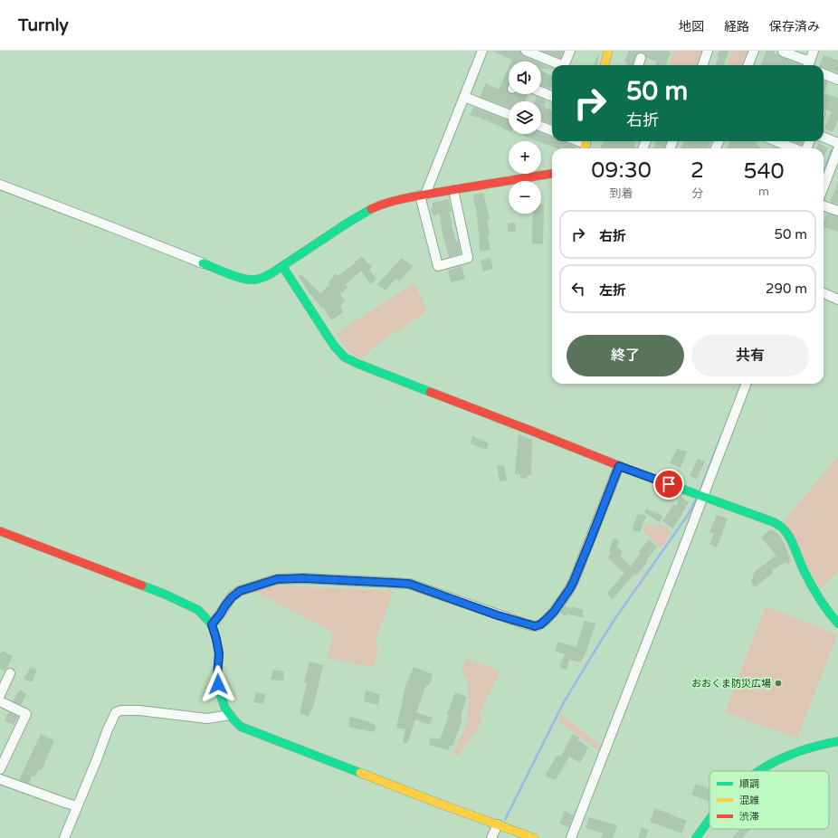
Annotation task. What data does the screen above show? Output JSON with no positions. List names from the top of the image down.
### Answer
{
  "places": ["おおくま防災広場"],
  "legend": ["順調", "混雑", "渋滞"],
  "page": {
    "header": "Turnly",
    "nav": ["地図", "経路", "保存済み"],
    "map_buttons": ["+", "−"],
    "turn": ["50 m", "右折"],
    "eta": [
      "09:30",
      "到着",
      "2",
      "分",
      "540",
      "m"
    ],
    "list": [
      {
        "name": "右折",
        "value": "50 m"
      },
      {
        "name": "左折",
        "value": "290 m"
      }
    ],
    "buttons": ["終了", "共有"]
  }
}
